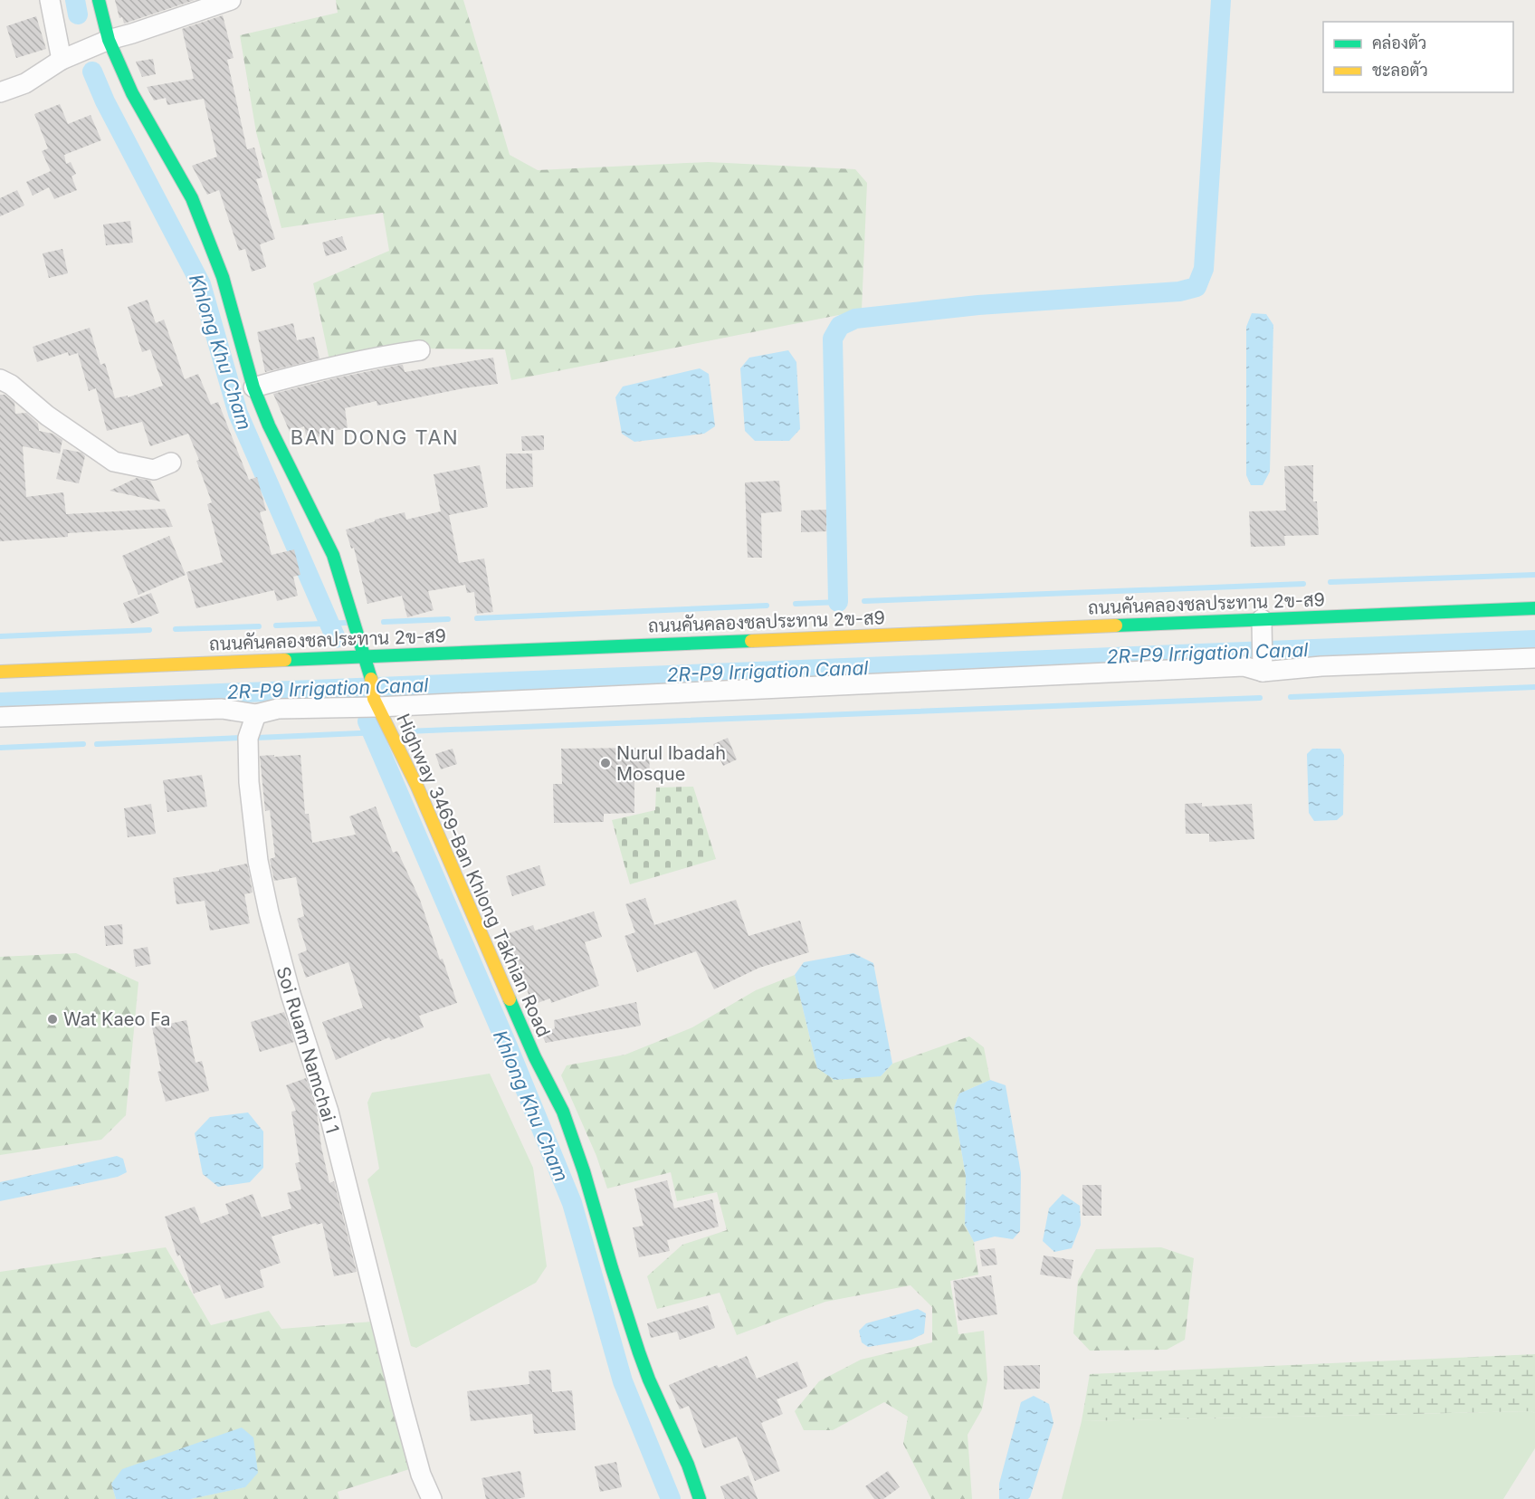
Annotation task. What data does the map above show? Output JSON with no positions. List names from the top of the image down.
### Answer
{
  "streets": {
    "street": ["ถนนคันคลองชลประทาน 2ข-ส9", "Highway 3469-Ban Khlong Takhian Road", "Soi Ruam Namchai 1"]
  },
  "crossings": [
    ["ถนนคันคลองชลประทาน 2ข-ส9", "Highway 3469-Ban Khlong Takhian Road"]
  ],
  "districts": ["BAN DONG TAN"],
  "water": ["Khlong Khu Cham", "2R-P9 Irrigation Canal"],
  "places": ["Nurul Ibadah Mosque", "Wat Kaeo Fa"],
  "legend": ["คล่องตัว", "ชะลอตัว"]
}
